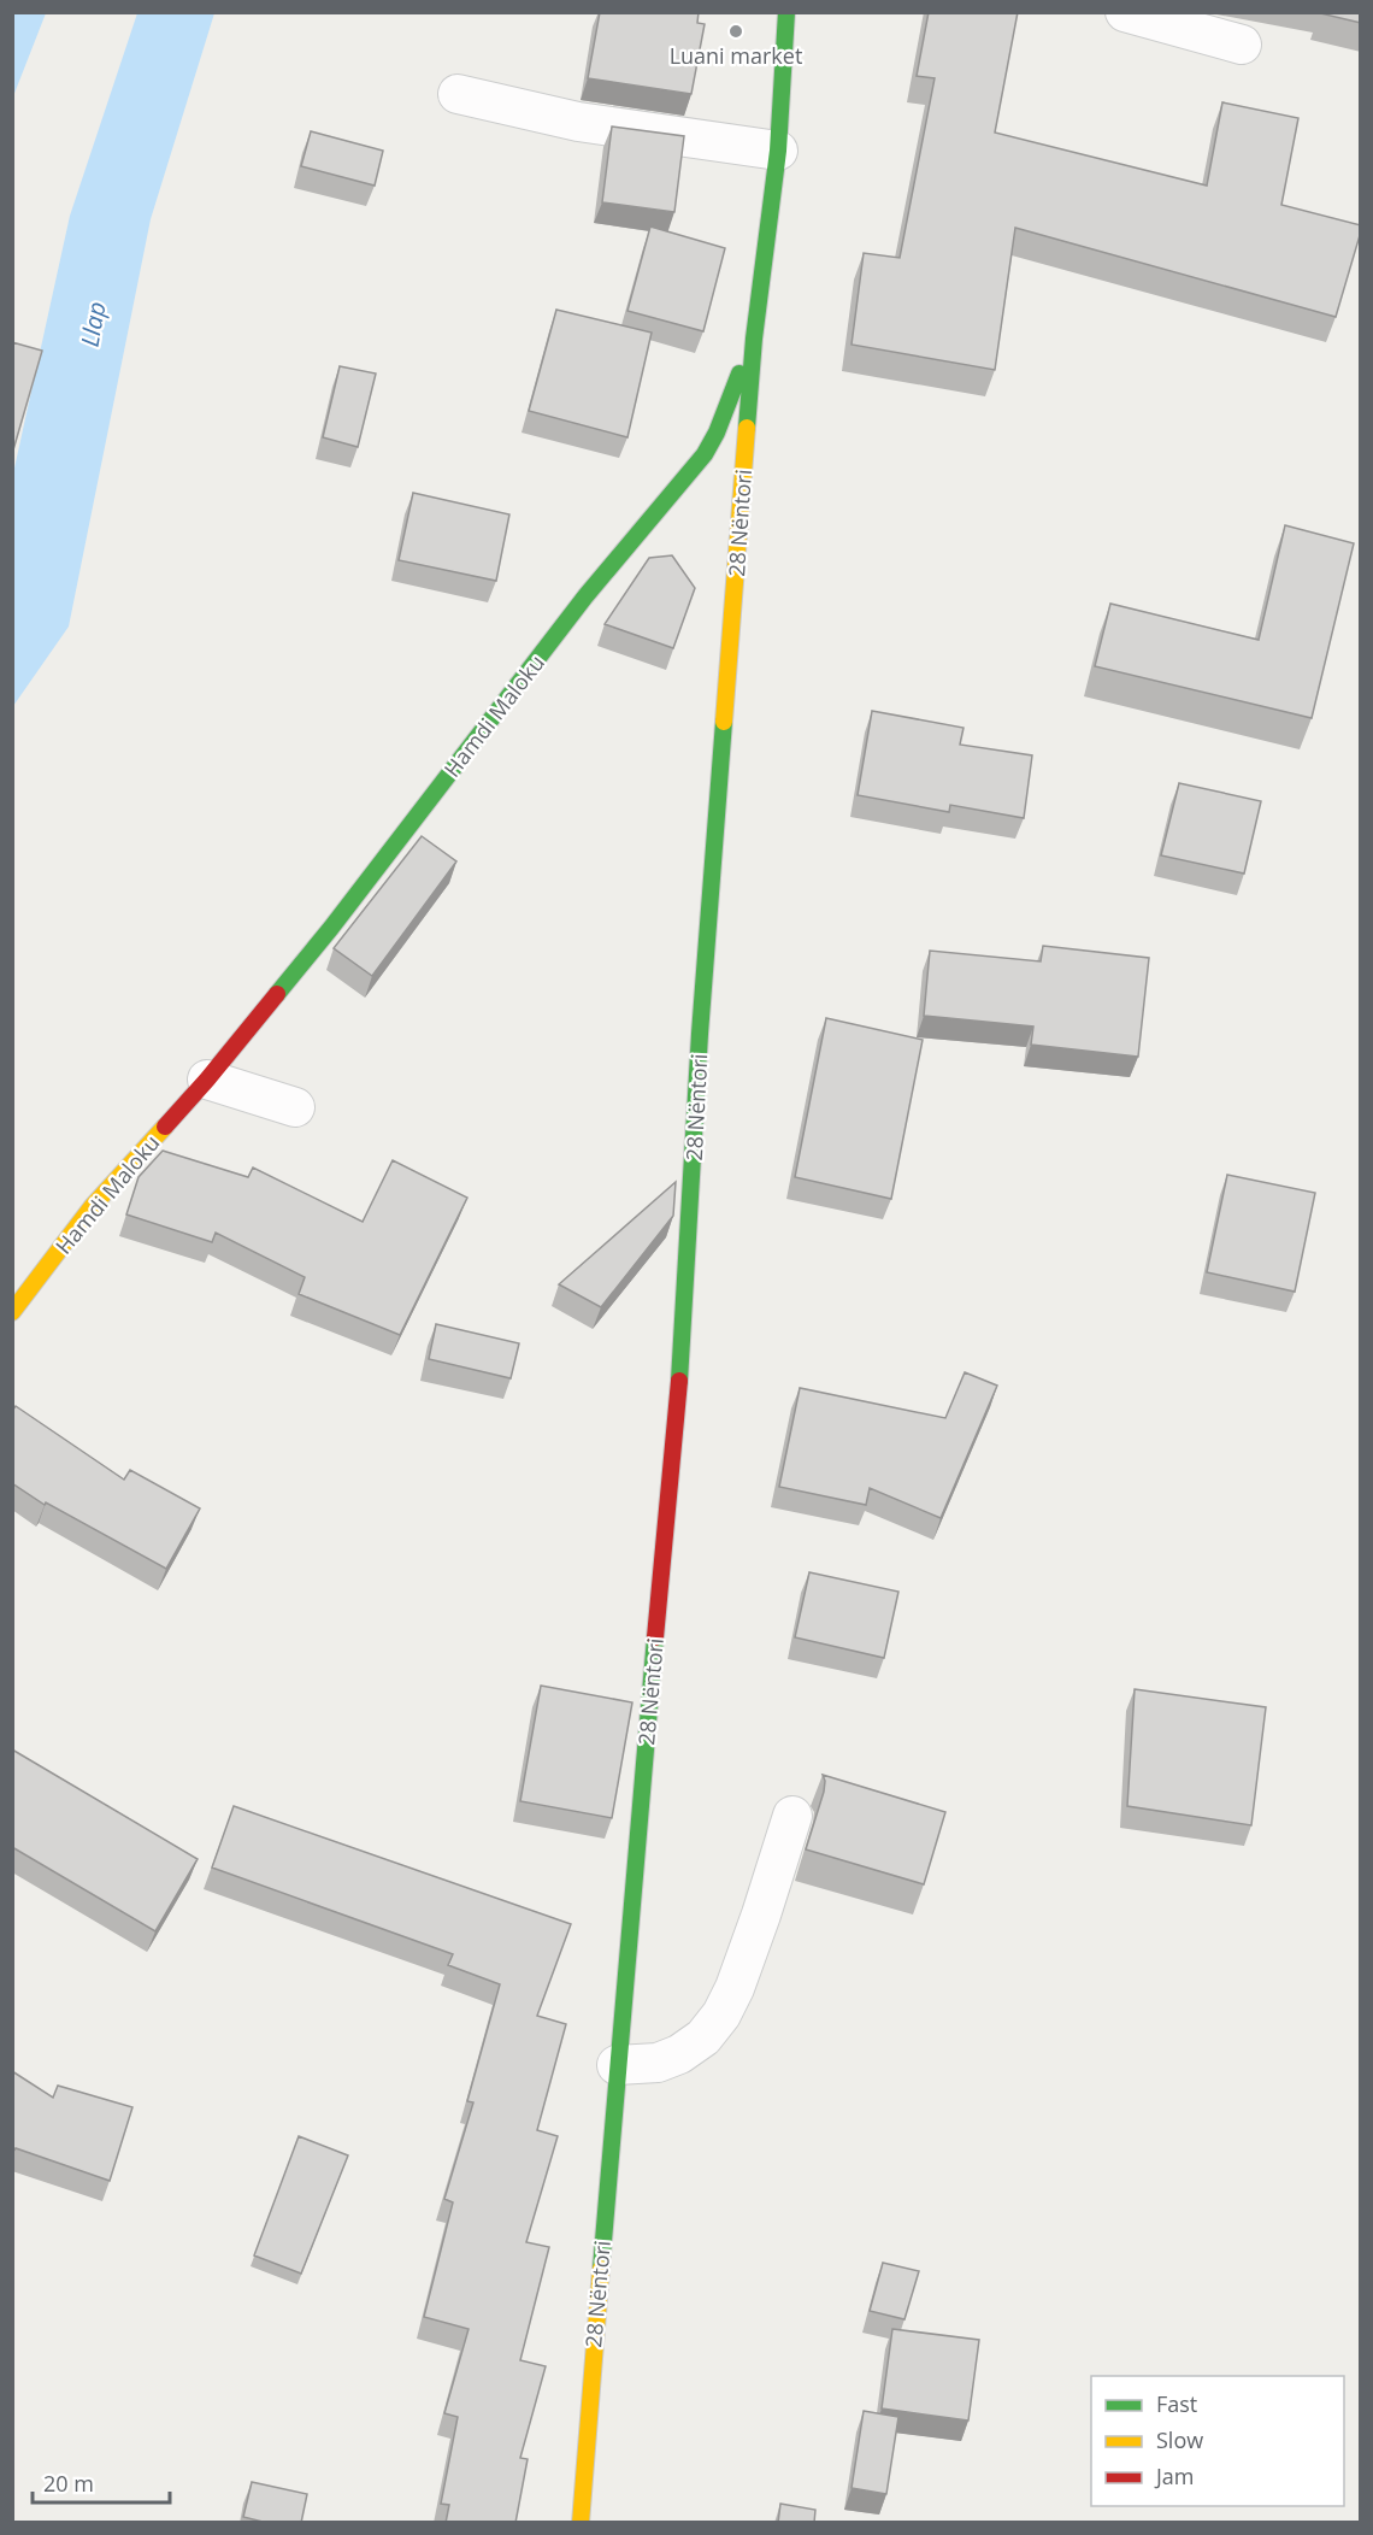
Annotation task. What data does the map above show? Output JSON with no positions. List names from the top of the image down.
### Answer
{
  "streets": {
    "main road": ["28 Nëntori", "Hamdi Maloku"]
  },
  "crossings": [
    ["28 Nëntori", "Hamdi Maloku"]
  ],
  "water": ["Llap"],
  "places": ["Luani market"],
  "legend": ["Fast", "Slow", "Jam"],
  "scale_bar": "20 m"
}
